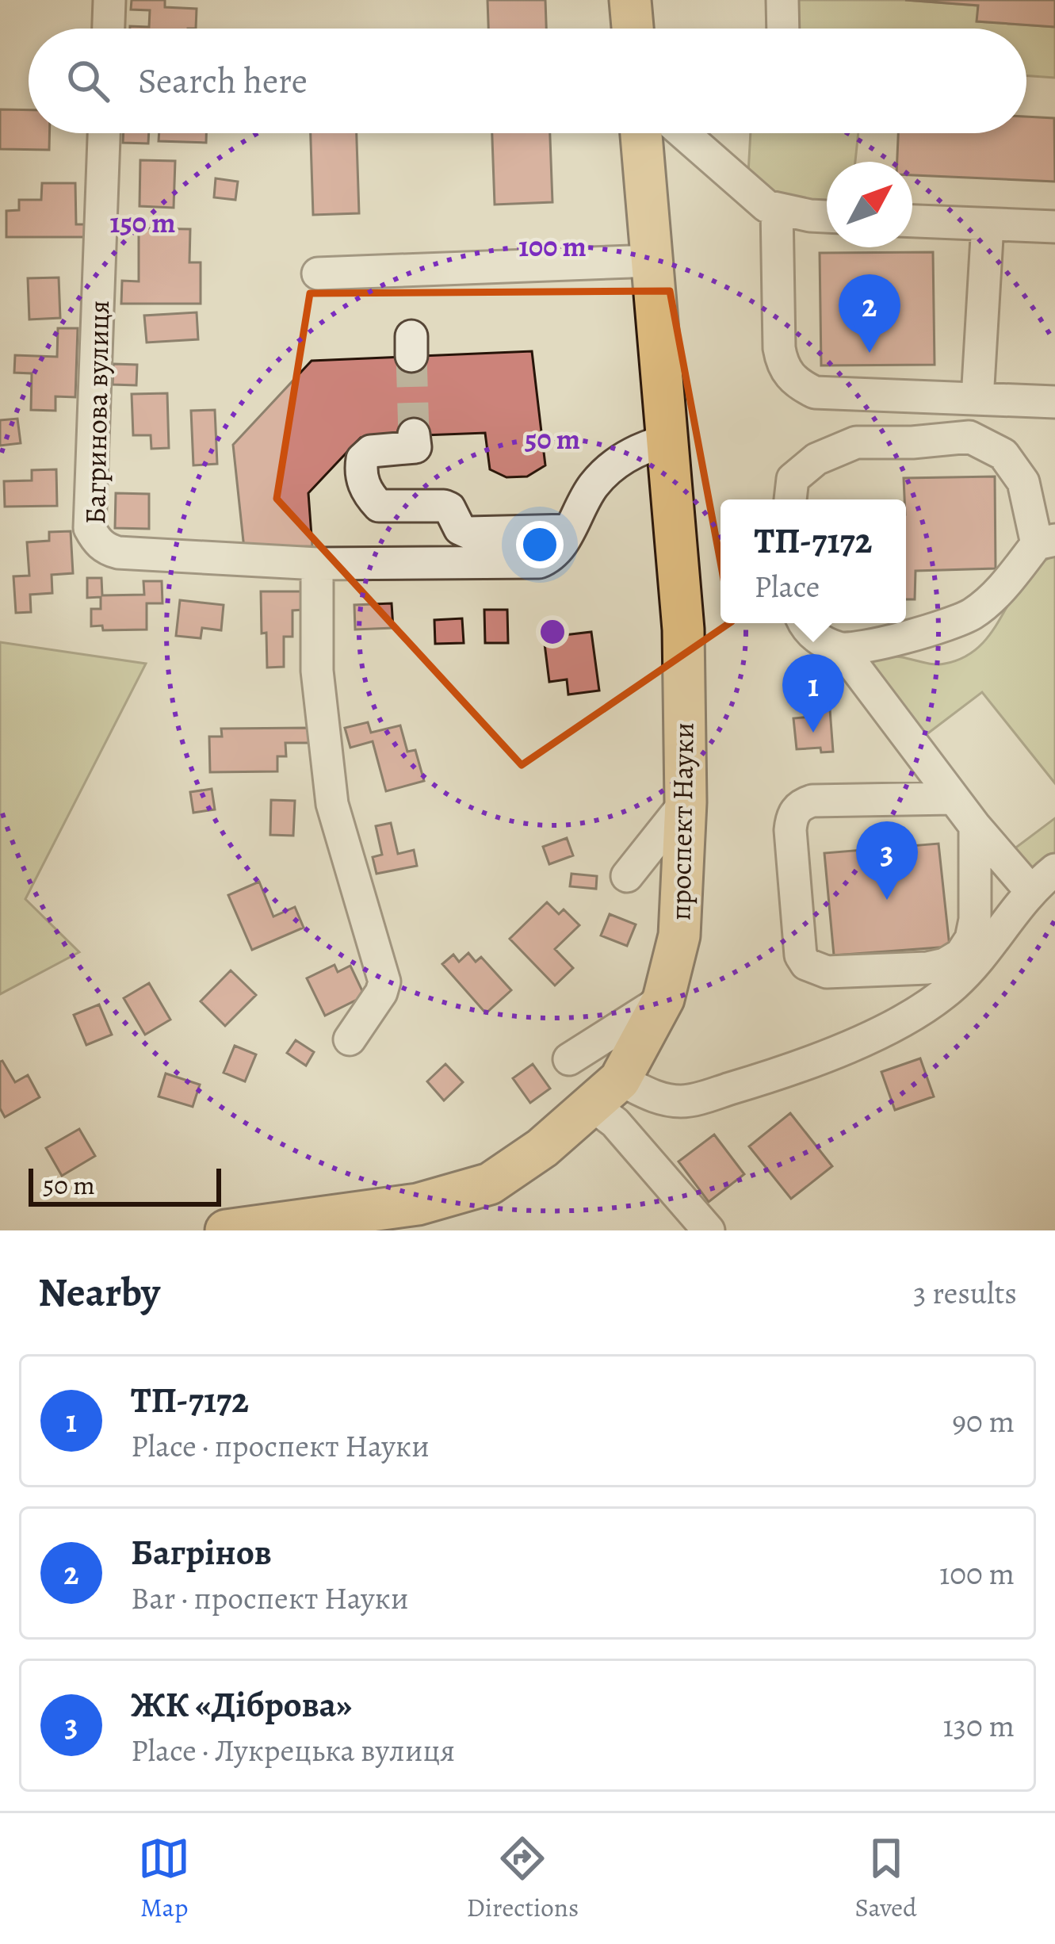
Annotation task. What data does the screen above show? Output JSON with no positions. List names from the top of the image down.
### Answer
{
  "streets": {
    "main road": ["проспект Науки"],
    "street": ["Багринова вулиця"]
  },
  "crossings": [
    ["Багринова вулиця", "проспект Науки"]
  ],
  "scale_bar": "50 m",
  "north": "top right",
  "page": {
    "search": "Search here",
    "pins": ["2", "1", "3"],
    "popup": ["ТП-7172", "Place"],
    "scale": "50 m",
    "heading": ["Nearby", "3 results"],
    "list": [
      {
        "mark": "1",
        "name": "ТП-7172",
        "note": "Place · проспект Науки",
        "value": "90 m"
      },
      {
        "mark": "2",
        "name": "Багрінов",
        "note": "Bar · проспект Науки",
        "value": "100 m"
      },
      {
        "mark": "3",
        "name": "ЖК «Діброва»",
        "note": "Place · Лукрецька вулиця",
        "value": "130 m"
      }
    ],
    "nav": ["Map", "Directions", "Saved"]
  },
  "rings": ["150 m", "100 m", "50 m"]
}
